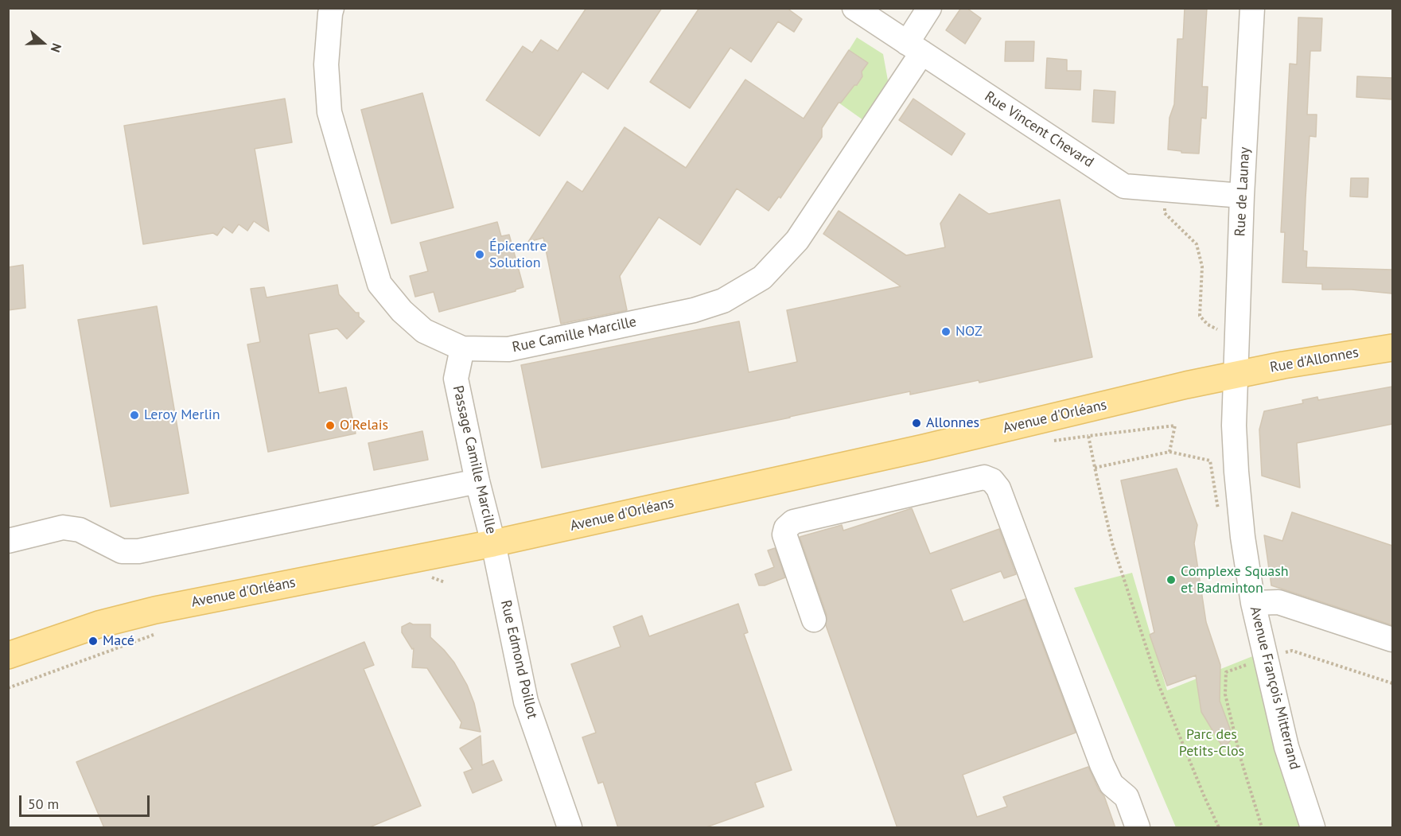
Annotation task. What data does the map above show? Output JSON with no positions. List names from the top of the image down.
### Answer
{
  "streets": {
    "main road": ["Rue d'Allonnes", "Avenue d'Orléans"],
    "street": [
      "Rue Vincent Chevard",
      "Rue de Launay",
      "Rue Camille Marcille",
      "Passage Camille Marcille",
      "Rue Edmond Poillot",
      "Avenue François Mitterrand"
    ]
  },
  "crossings": [
    ["Rue Vincent Chevard", "Rue de Launay"],
    ["Rue Vincent Chevard", "Rue Camille Marcille"],
    ["Rue de Launay", "Rue d'Allonnes"],
    ["Rue de Launay", "Avenue d'Orléans"],
    ["Rue de Launay", "Avenue François Mitterrand"],
    ["Rue Camille Marcille", "Passage Camille Marcille"],
    ["Rue d'Allonnes", "Avenue d'Orléans"],
    ["Rue d'Allonnes", "Avenue François Mitterrand"],
    ["Avenue d'Orléans", "Passage Camille Marcille"],
    ["Avenue d'Orléans", "Rue Edmond Poillot"],
    ["Avenue d'Orléans", "Avenue François Mitterrand"],
    ["Passage Camille Marcille", "Rue Edmond Poillot"]
  ],
  "parks": ["Parc des Petits-Clos"],
  "places": [
    "Épicentre Solution",
    "NOZ",
    "Leroy Merlin",
    "Allonnes",
    "O'Relais",
    "Complexe Squash et Badminton",
    "Macé"
  ],
  "scale_bar": "50 m",
  "north": "right"
}
